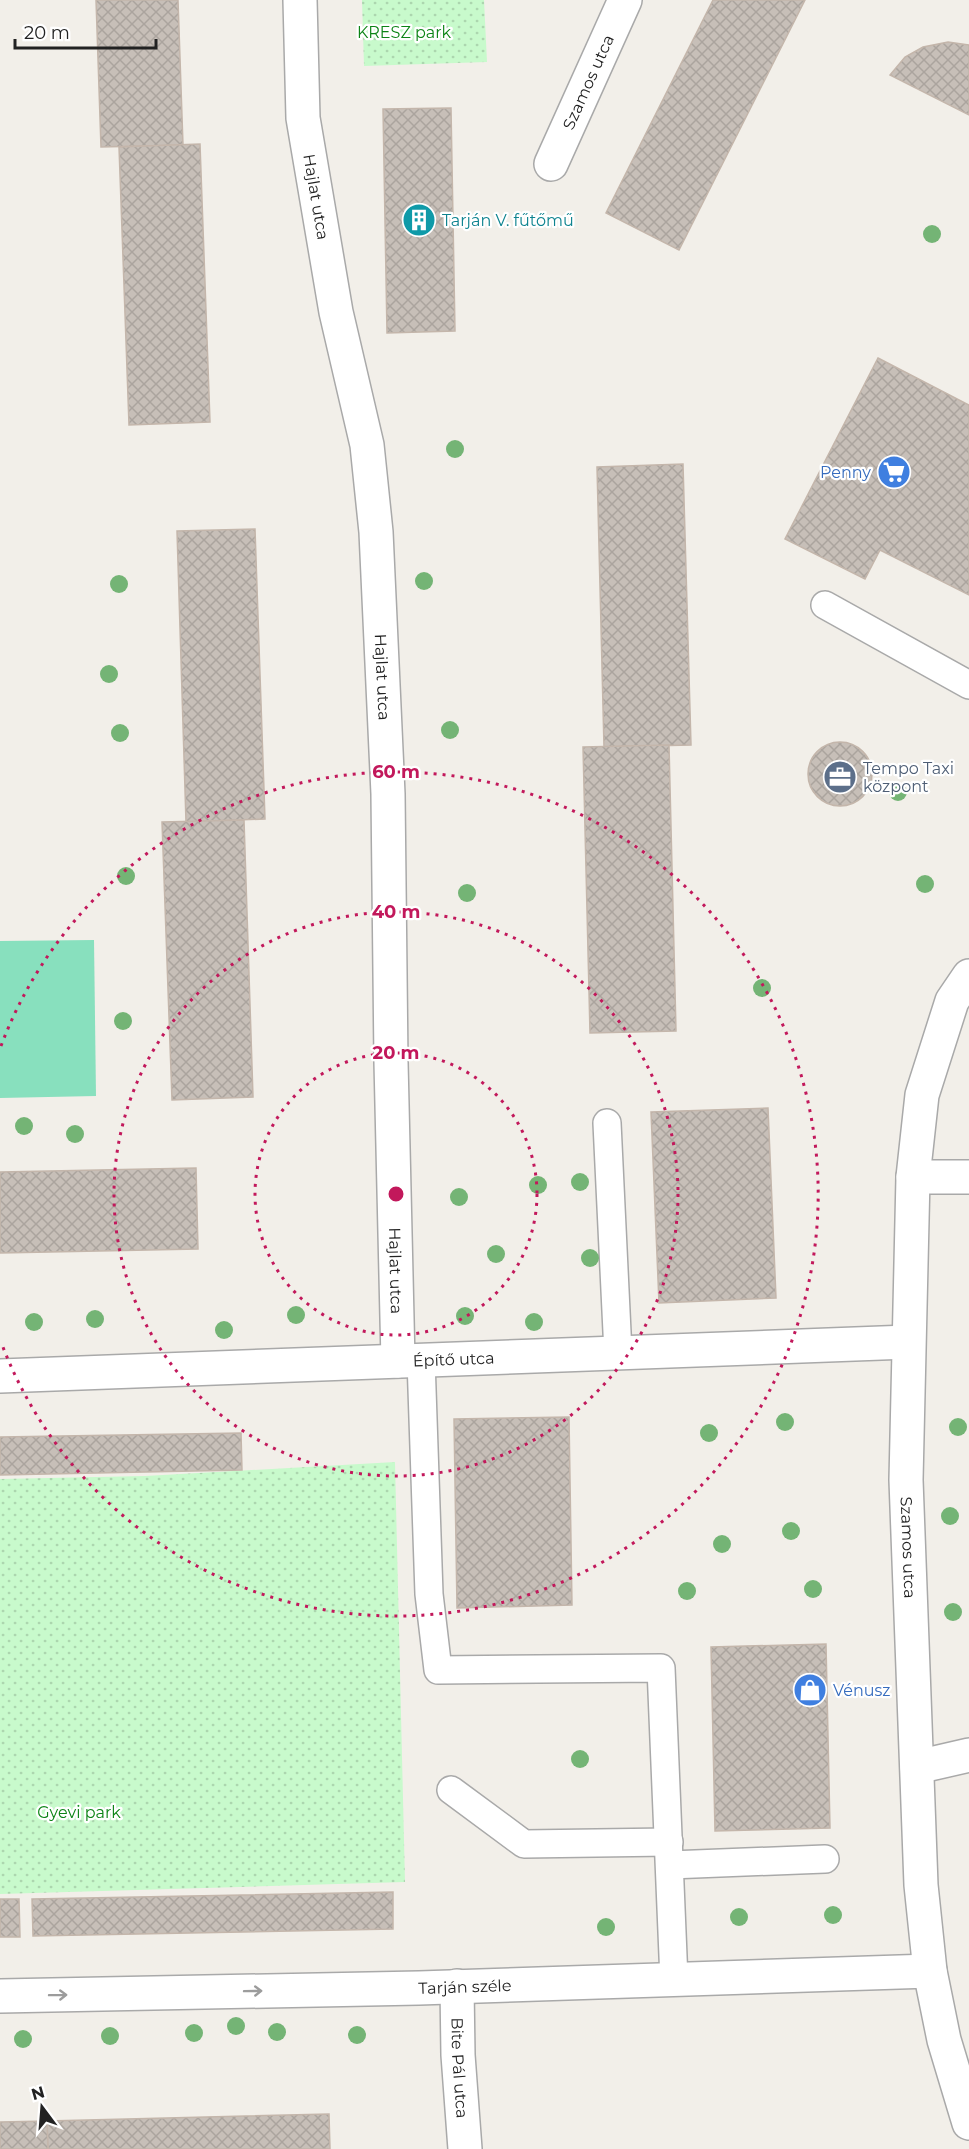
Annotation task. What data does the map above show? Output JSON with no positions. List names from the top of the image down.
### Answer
{
  "streets": {
    "street": [
      "Szamos utca",
      "Hajlat utca",
      "Építő utca",
      "Tarján széle",
      "Bite Pál utca"
    ]
  },
  "crossings": [
    ["Szamos utca", "Építő utca"],
    ["Szamos utca", "Tarján széle"],
    ["Hajlat utca", "Építő utca"],
    ["Tarján széle", "Bite Pál utca"]
  ],
  "one_way": ["Tarján széle"],
  "parks": ["KRESZ park", "Gyevi park"],
  "places": {
    "building": ["Tarján V. fűtőmű"],
    "supermarket": ["Penny"],
    "office": ["Tempo Taxi központ"],
    "shop": ["Vénusz"]
  },
  "scale_bar": "20 m",
  "north": "top",
  "rings": ["60 m", "40 m", "20 m"]
}
